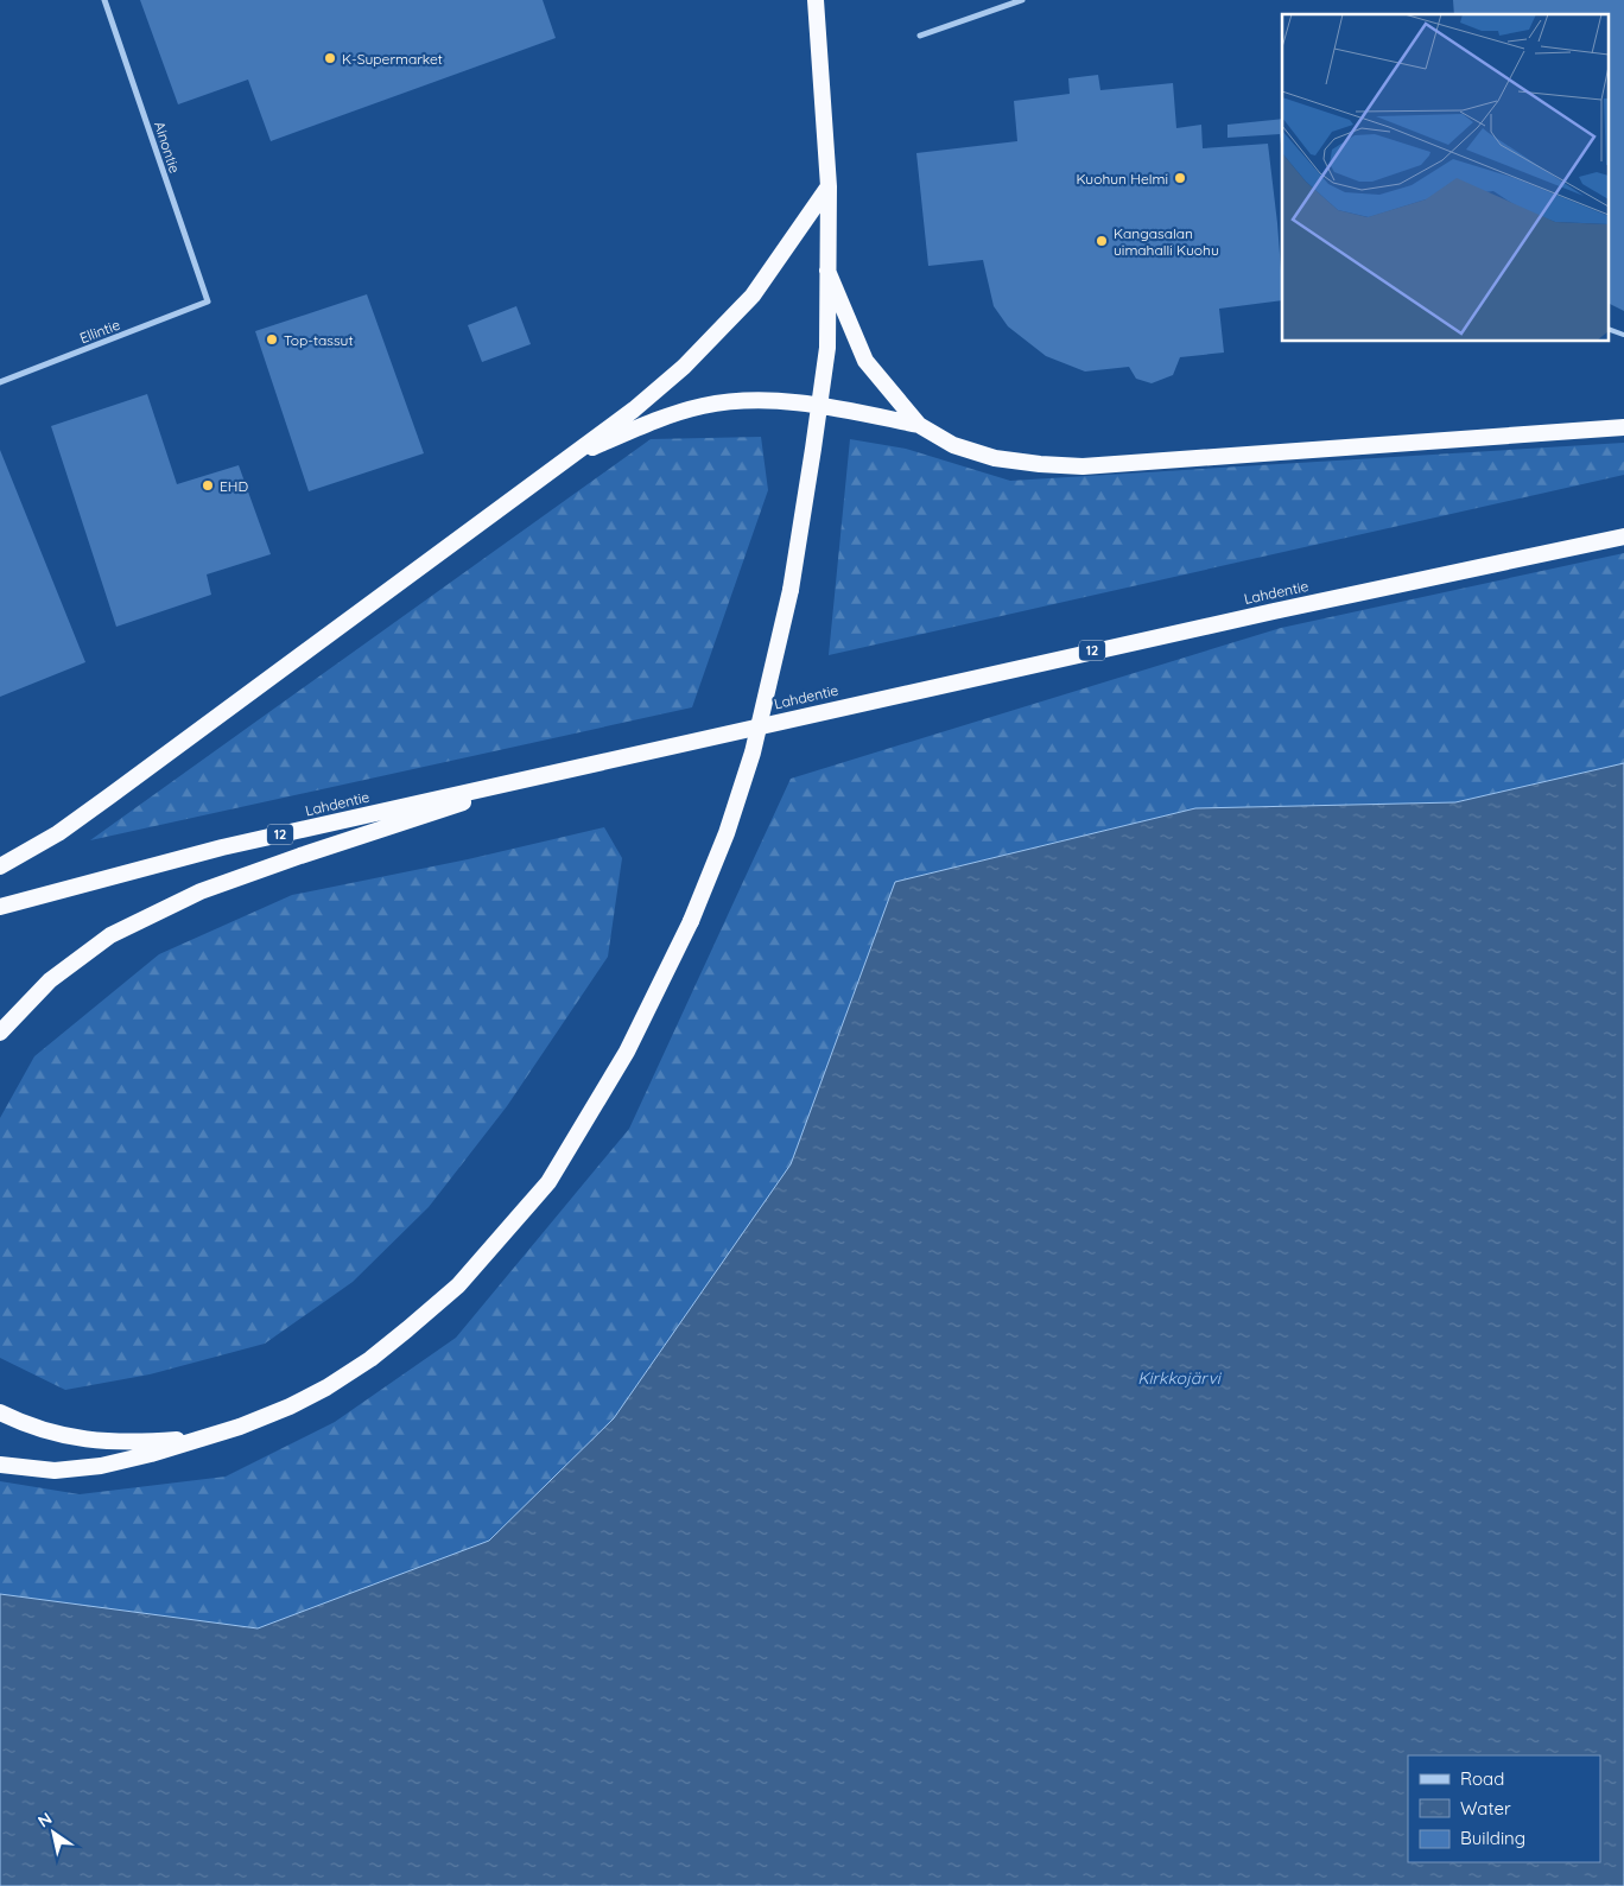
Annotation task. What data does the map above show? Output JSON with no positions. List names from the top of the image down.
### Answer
{
  "streets": {
    "highway": ["Lahdentie", "12"],
    "street": ["Ainontie", "Ellintie"]
  },
  "crossings": [
    ["Ainontie", "Ellintie"]
  ],
  "water": ["Kirkkojärvi"],
  "places": [
    "K-Supermarket",
    "Kuohun Helmi",
    "Kangasalan uimahalli Kuohu",
    "Top-tassut",
    "EHD"
  ],
  "legend": ["Road", "Water", "Building"],
  "north": "top left"
}
